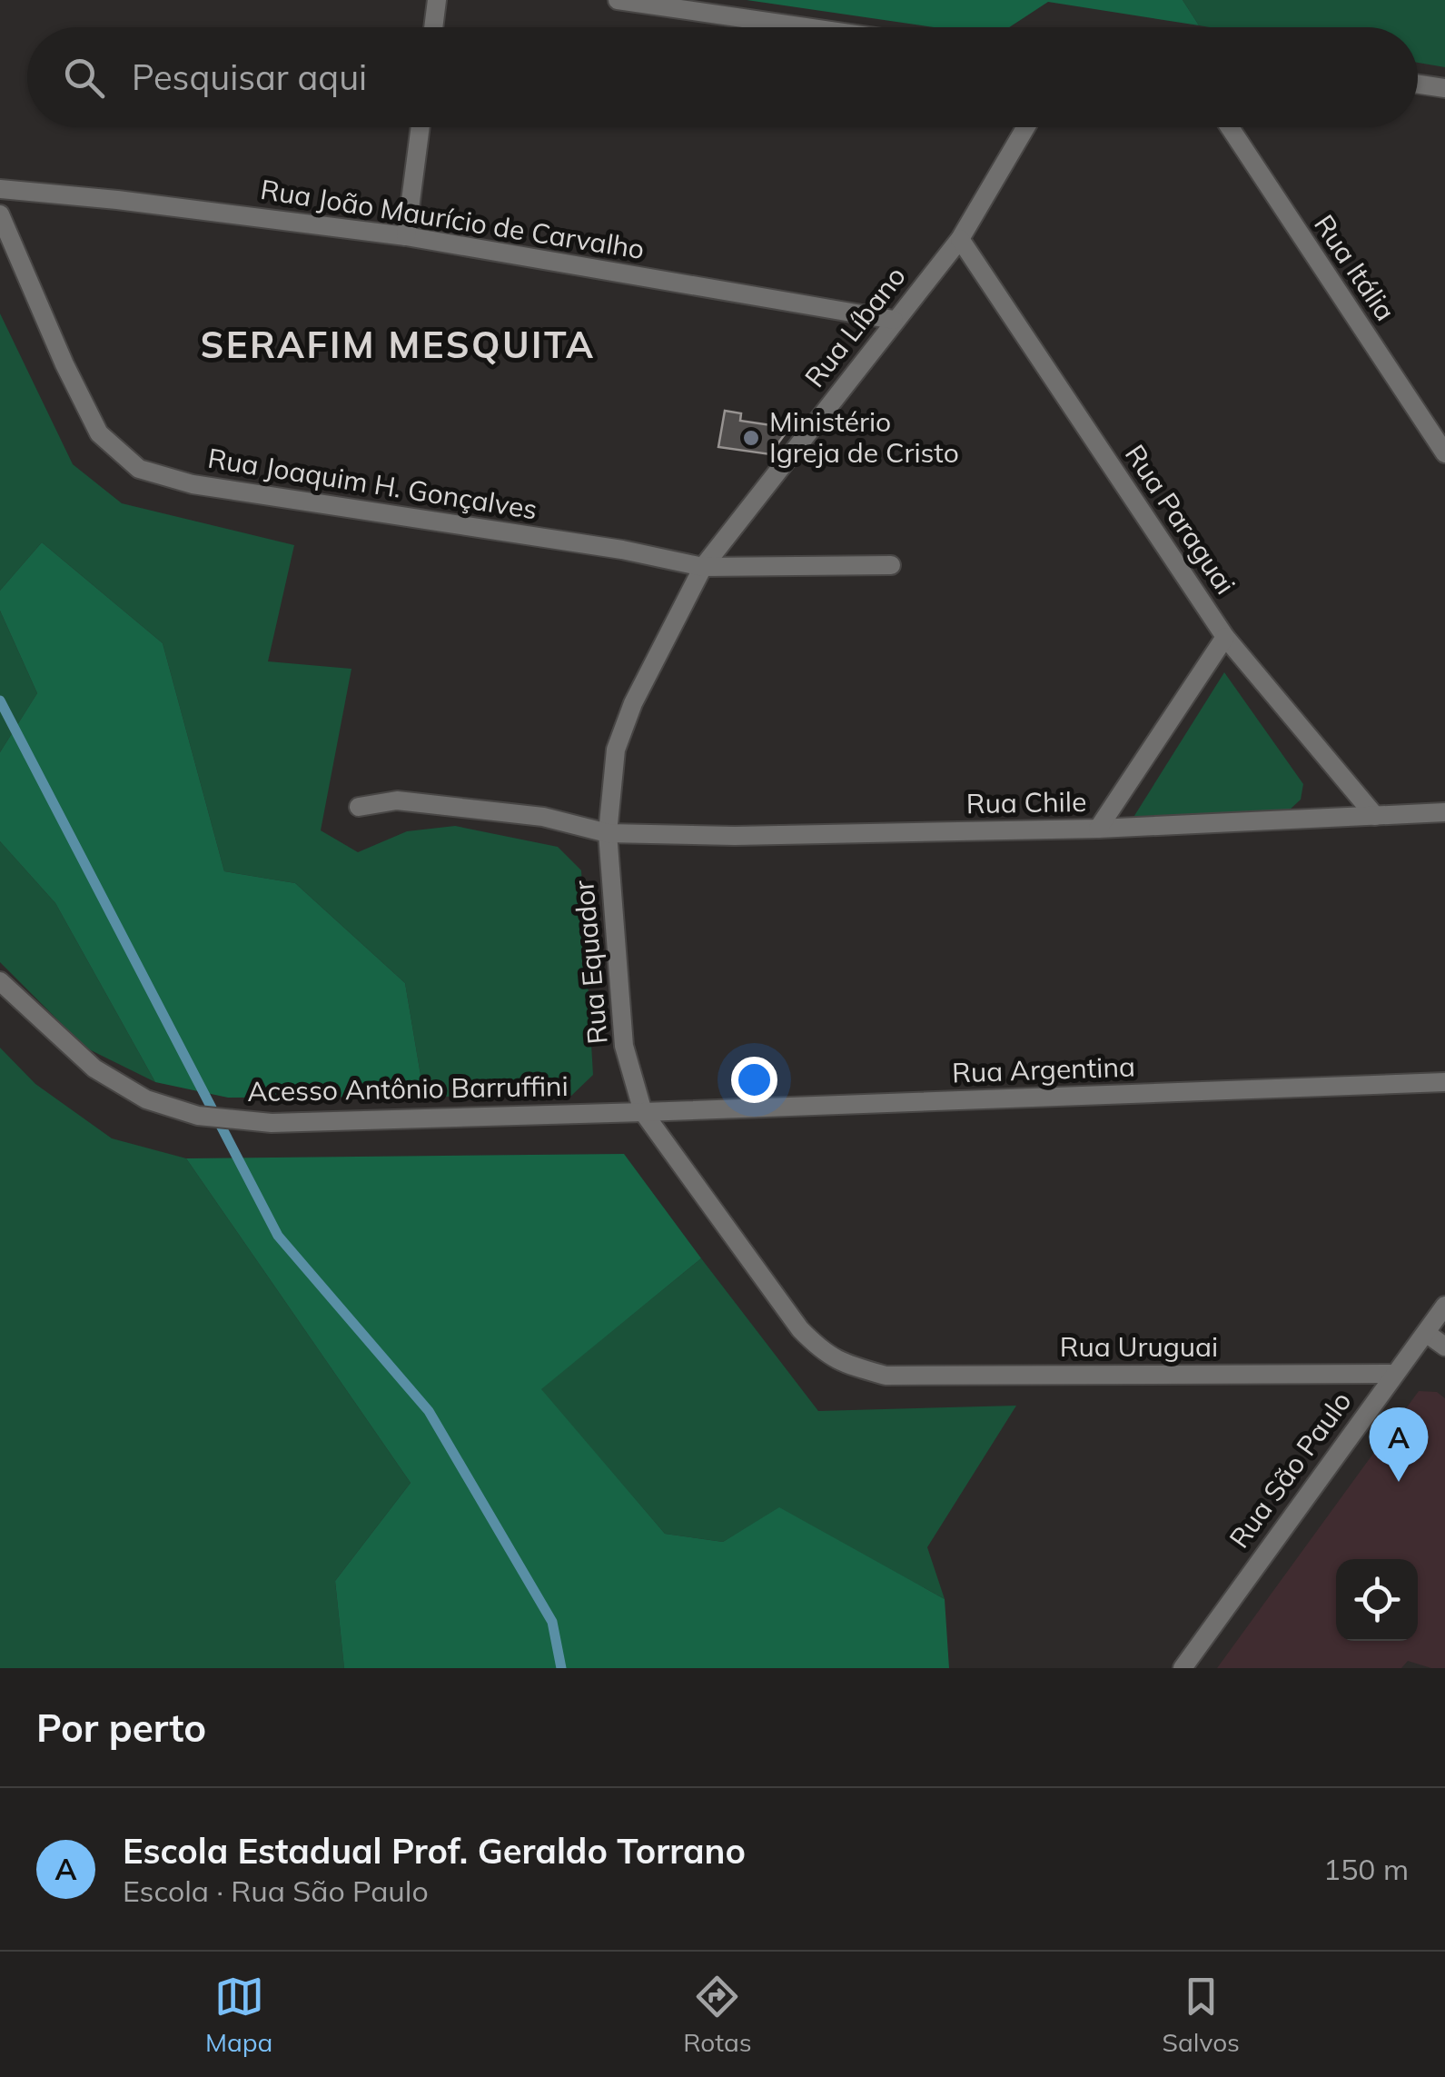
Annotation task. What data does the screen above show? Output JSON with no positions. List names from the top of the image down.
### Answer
{
  "streets": {
    "street": [
      "Rua João Maurício de Carvalho",
      "Rua Itália",
      "Rua Líbano",
      "Rua Joaquim H. Gonçalves",
      "Rua Paraguai",
      "Rua Chile",
      "Rua Equador",
      "Rua Argentina",
      "Acesso Antônio Barruffini",
      "Rua Uruguai",
      "Rua São Paulo"
    ]
  },
  "crossings": [
    ["Rua João Maurício de Carvalho", "Rua Líbano"],
    ["Rua Líbano", "Rua Joaquim H. Gonçalves"],
    ["Rua Líbano", "Rua Paraguai"],
    ["Rua Líbano", "Rua Equador"],
    ["Rua Joaquim H. Gonçalves", "Rua Equador"],
    ["Rua Paraguai", "Rua Chile"],
    ["Rua Chile", "Rua Equador"],
    ["Rua Equador", "Rua Argentina"],
    ["Rua Equador", "Acesso Antônio Barruffini"],
    ["Rua Equador", "Rua Uruguai"],
    ["Rua Argentina", "Acesso Antônio Barruffini"],
    ["Rua Uruguai", "Rua São Paulo"]
  ],
  "districts": ["SERAFIM MESQUITA"],
  "places": ["Ministério Igreja de Cristo"],
  "page": {
    "search": "Pesquisar aqui",
    "pins": "A",
    "heading": "Por perto",
    "list": [
      {
        "mark": "A",
        "name": "Escola Estadual Prof. Geraldo Torrano",
        "note": "Escola · Rua São Paulo",
        "value": "150 m"
      }
    ],
    "nav": ["Mapa", "Rotas", "Salvos"]
  }
}
